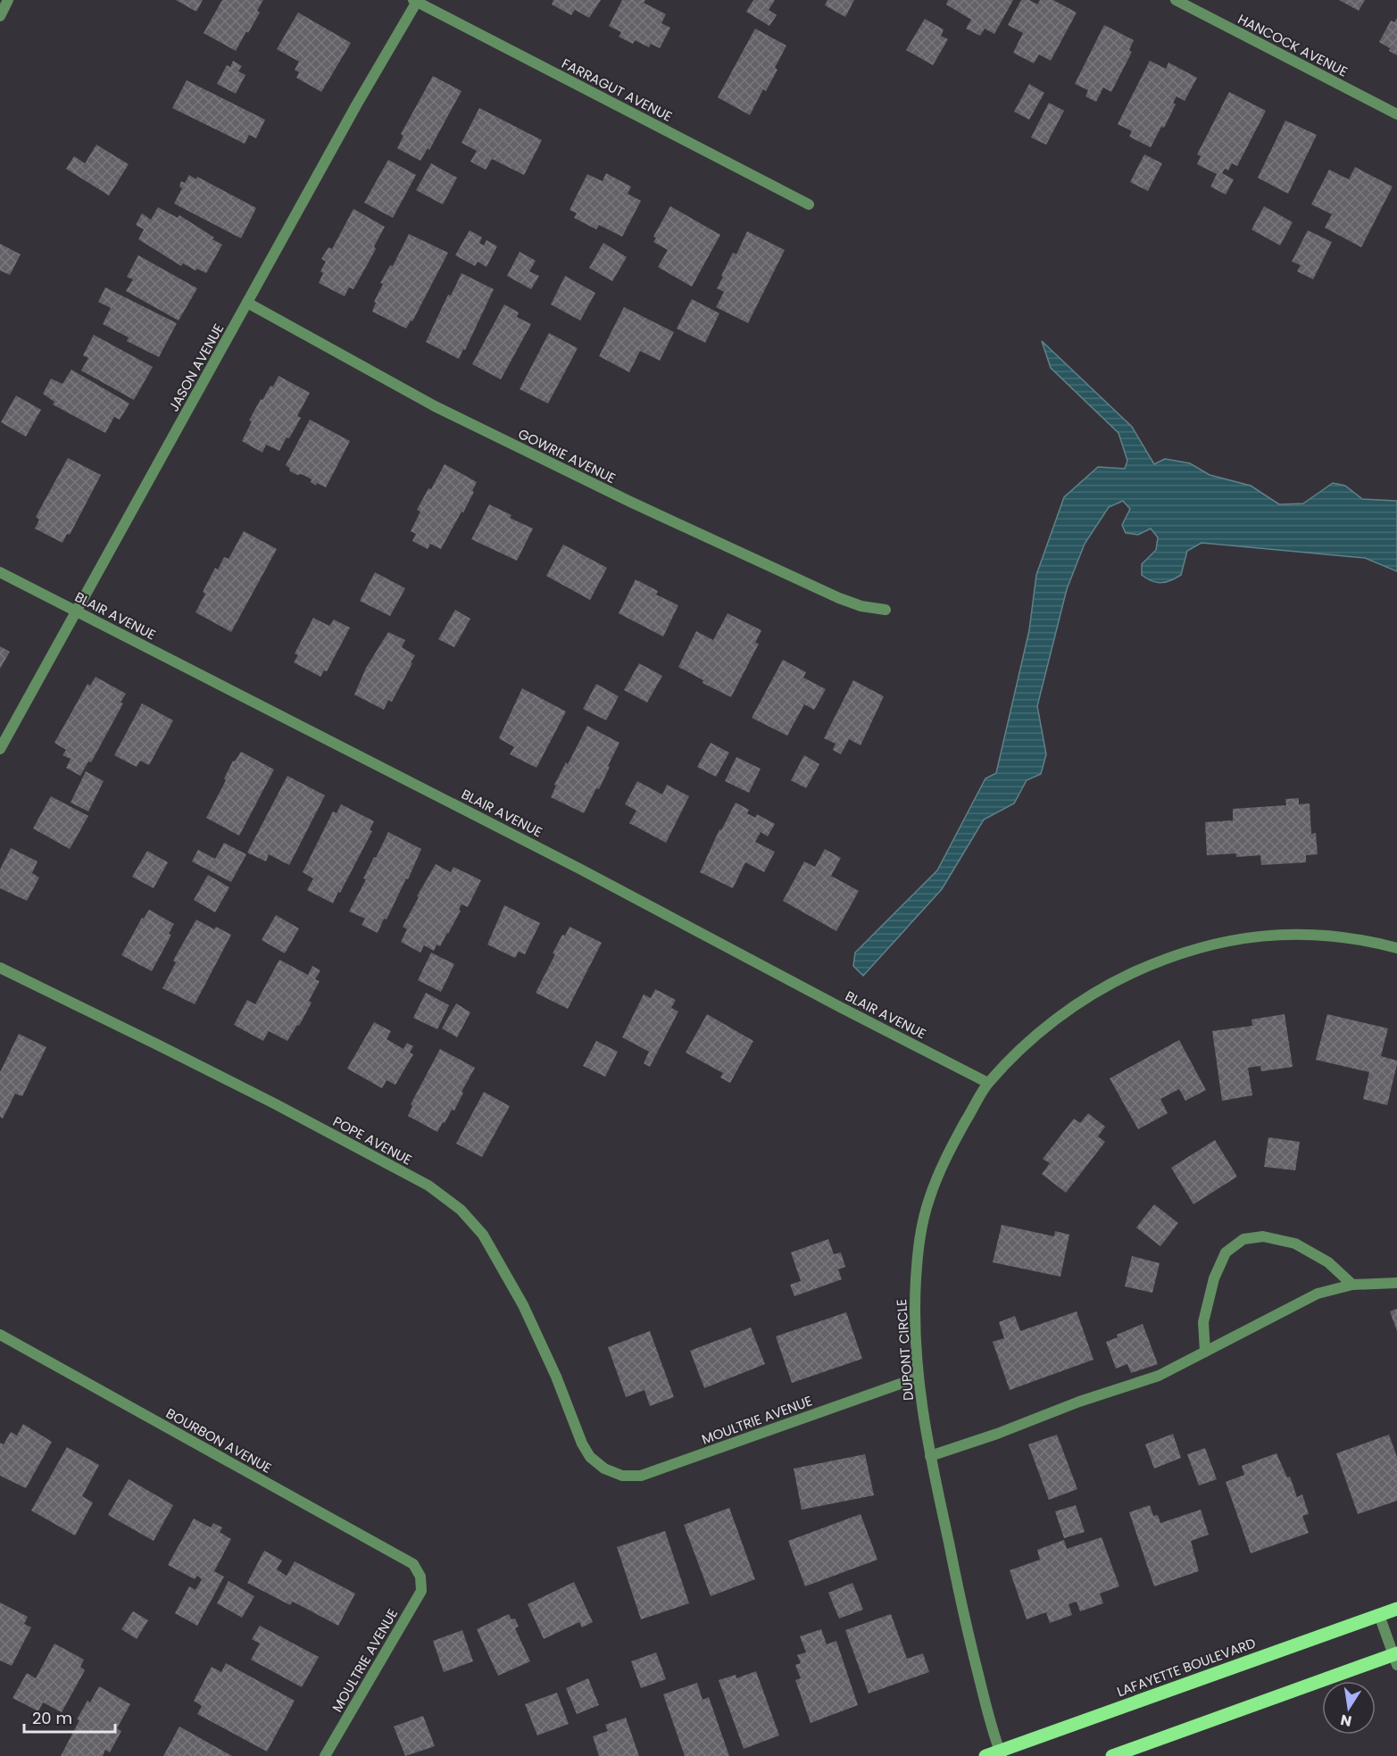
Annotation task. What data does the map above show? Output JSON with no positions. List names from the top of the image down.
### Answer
{
  "streets": {
    "main road": ["LAFAYETTE BOULEVARD"],
    "street": [
      "HANCOCK AVENUE",
      "FARRAGUT AVENUE",
      "JASON AVENUE",
      "GOWRIE AVENUE",
      "BLAIR AVENUE",
      "POPE AVENUE",
      "DUPONT CIRCLE",
      "MOULTRIE AVENUE",
      "BOURBON AVENUE"
    ]
  },
  "crossings": [
    ["FARRAGUT AVENUE", "JASON AVENUE"],
    ["JASON AVENUE", "GOWRIE AVENUE"],
    ["JASON AVENUE", "BLAIR AVENUE"],
    ["BLAIR AVENUE", "DUPONT CIRCLE"],
    ["POPE AVENUE", "MOULTRIE AVENUE"],
    ["DUPONT CIRCLE", "MOULTRIE AVENUE"],
    ["DUPONT CIRCLE", "LAFAYETTE BOULEVARD"],
    ["MOULTRIE AVENUE", "BOURBON AVENUE"]
  ],
  "scale_bar": "20 m",
  "north": "bottom"
}
